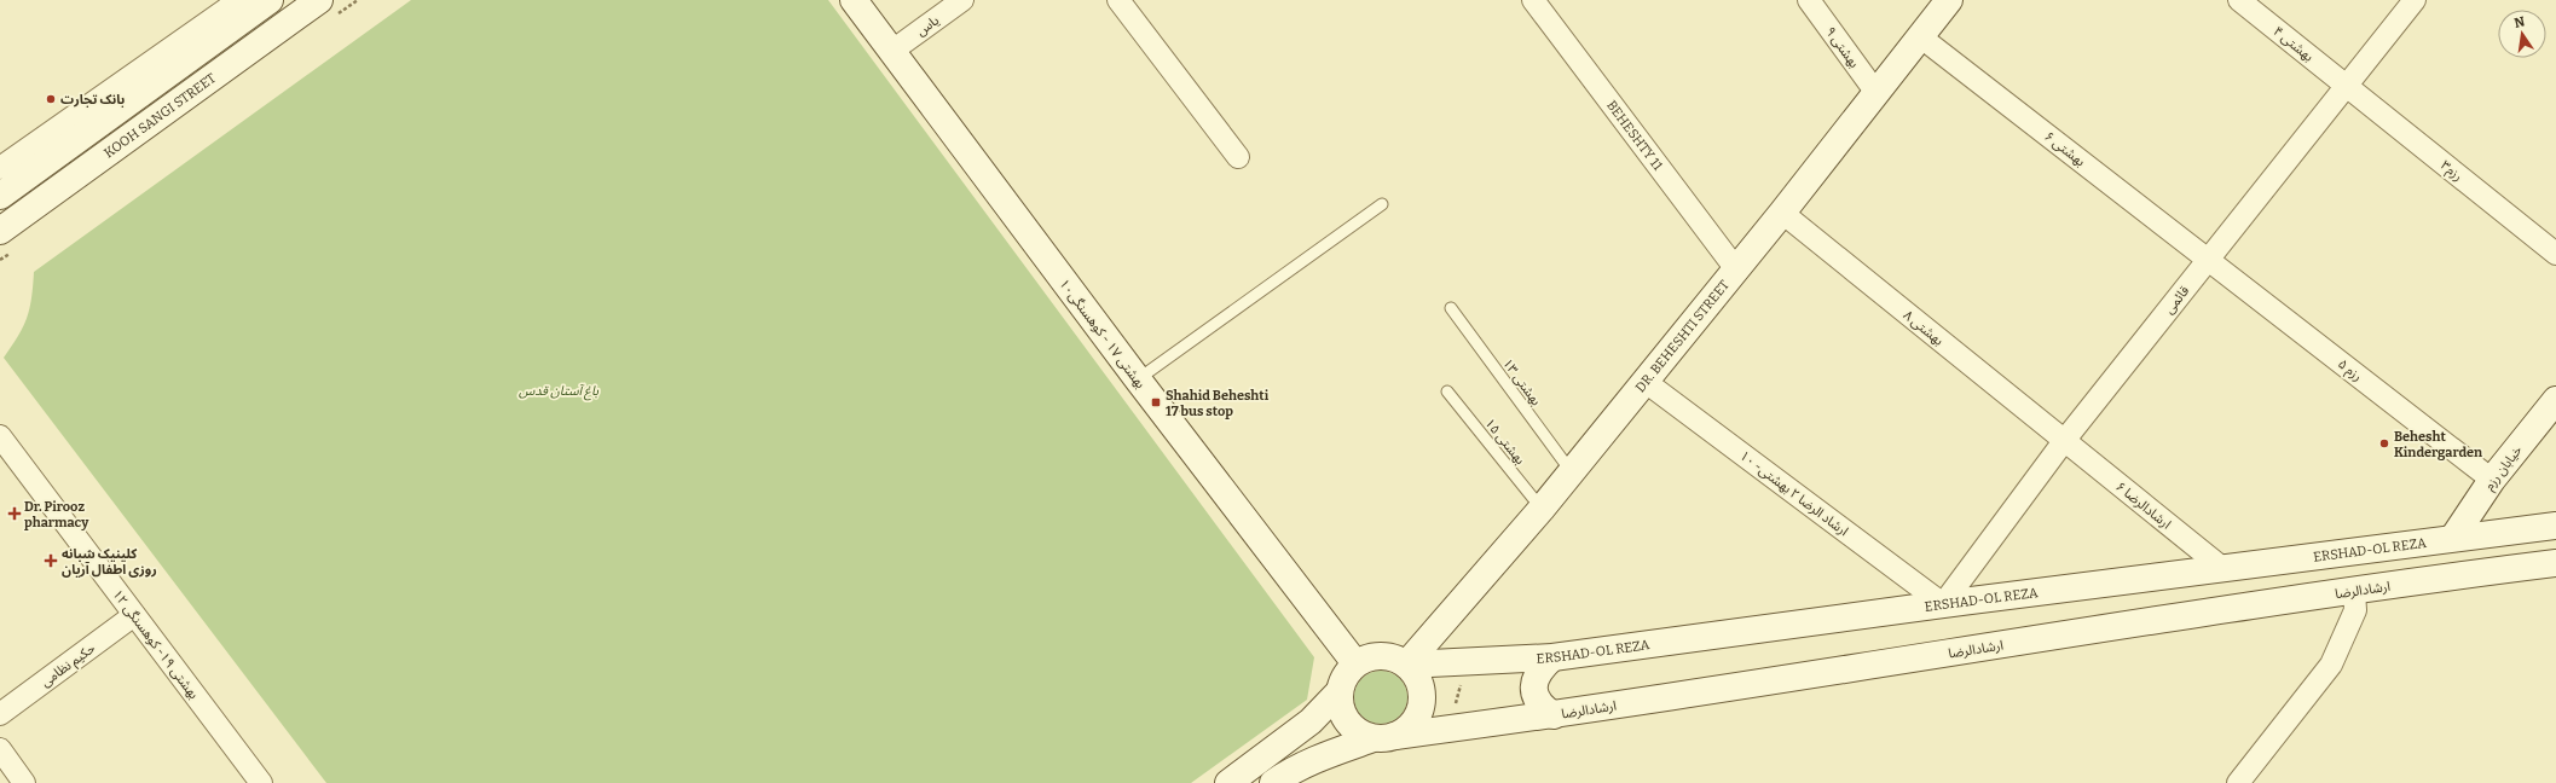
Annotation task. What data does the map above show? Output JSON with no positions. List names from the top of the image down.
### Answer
{
  "streets": {
    "street": [
      "یاس",
      "بهشتی ۴",
      "بهشتی ۹",
      "KOOH SANGI STREET",
      "BEHESHTY 11",
      "بهشتی ۶",
      "رزم۳",
      "قائمی",
      "بهشتی ۸",
      "بهشتی ۱۷ - کوهسنگی۱۰",
      "DR. BEHESHTI STREET",
      "رزم ۵",
      "خیابان رزم",
      "ارشاد الرضا ۲ بهشتی- ۱۰",
      "ارشادالرضا ۶",
      "ERSHAD-OL REZA",
      "ارشادالرضا",
      "بهشتی ۱۹- کوهسنگی ۱۲",
      "حکیم نظامی"
    ],
    "lane": ["بهشتی ۱۳", "بهشتی ۱۵"]
  },
  "crossings": [
    ["یاس", "بهشتی ۱۷ - کوهسنگی۱۰"],
    ["بهشتی ۴", "رزم۳"],
    ["بهشتی ۴", "قائمی"],
    ["بهشتی ۹", "DR. BEHESHTI STREET"],
    ["BEHESHTY 11", "DR. BEHESHTI STREET"],
    ["بهشتی ۶", "قائمی"],
    ["بهشتی ۶", "DR. BEHESHTI STREET"],
    ["بهشتی ۶", "رزم ۵"],
    ["رزم۳", "قائمی"],
    ["قائمی", "بهشتی ۸"],
    ["قائمی", "رزم ۵"],
    ["قائمی", "ارشاد الرضا ۲ بهشتی- ۱۰"],
    ["قائمی", "ارشادالرضا ۶"],
    ["قائمی", "ERSHAD-OL REZA"],
    ["بهشتی ۸", "DR. BEHESHTI STREET"],
    ["بهشتی ۸", "ارشادالرضا ۶"],
    ["بهشتی ۱۷ - کوهسنگی۱۰", "DR. BEHESHTI STREET"],
    ["بهشتی ۱۷ - کوهسنگی۱۰", "ERSHAD-OL REZA"],
    ["بهشتی ۱۷ - کوهسنگی۱۰", "ارشادالرضا"],
    ["DR. BEHESHTI STREET", "بهشتی ۱۳"],
    ["DR. BEHESHTI STREET", "بهشتی ۱۵"],
    ["DR. BEHESHTI STREET", "ارشاد الرضا ۲ بهشتی- ۱۰"],
    ["DR. BEHESHTI STREET", "ERSHAD-OL REZA"],
    ["DR. BEHESHTI STREET", "ارشادالرضا"],
    ["رزم ۵", "خیابان رزم"],
    ["خیابان رزم", "ERSHAD-OL REZA"],
    ["ارشاد الرضا ۲ بهشتی- ۱۰", "ERSHAD-OL REZA"],
    ["ارشادالرضا ۶", "ERSHAD-OL REZA"],
    ["ERSHAD-OL REZA", "ارشادالرضا"],
    ["بهشتی ۱۹- کوهسنگی ۱۲", "حکیم نظامی"]
  ],
  "parks": ["باغ آستان قدس"],
  "places": {
    "other": ["بانک تجارت", "Behesht Kindergarden"],
    "transit": ["Shahid Beheshti 17 bus stop"],
    "health": ["Dr. Pirooz pharmacy", "کلینیک شبانه روزی اطفال آریان"]
  },
  "north": "top"
}
